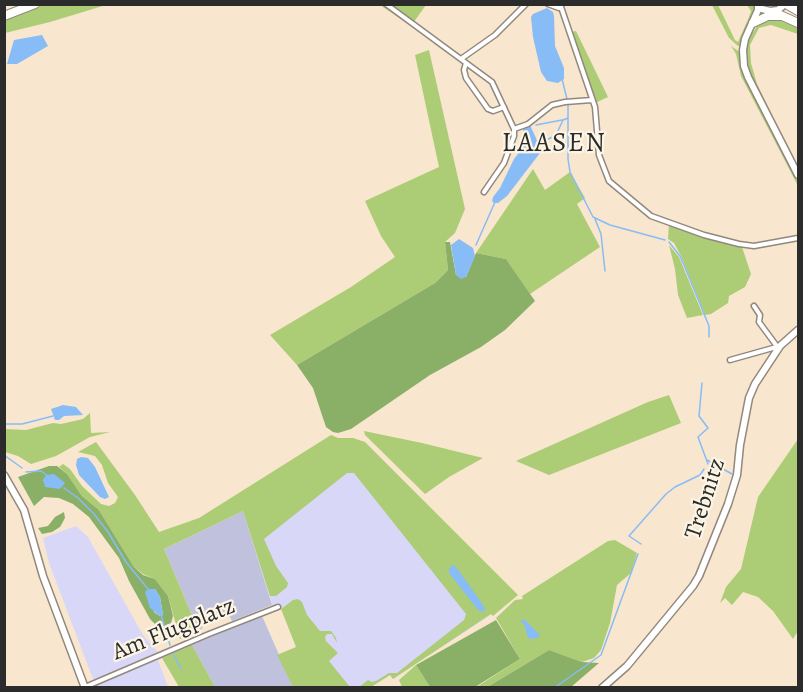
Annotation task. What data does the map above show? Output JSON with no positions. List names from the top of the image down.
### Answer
{
  "streets": {
    "street": ["Trebnitz", "Am Flugplatz"]
  },
  "districts": ["LAASEN"]
}
